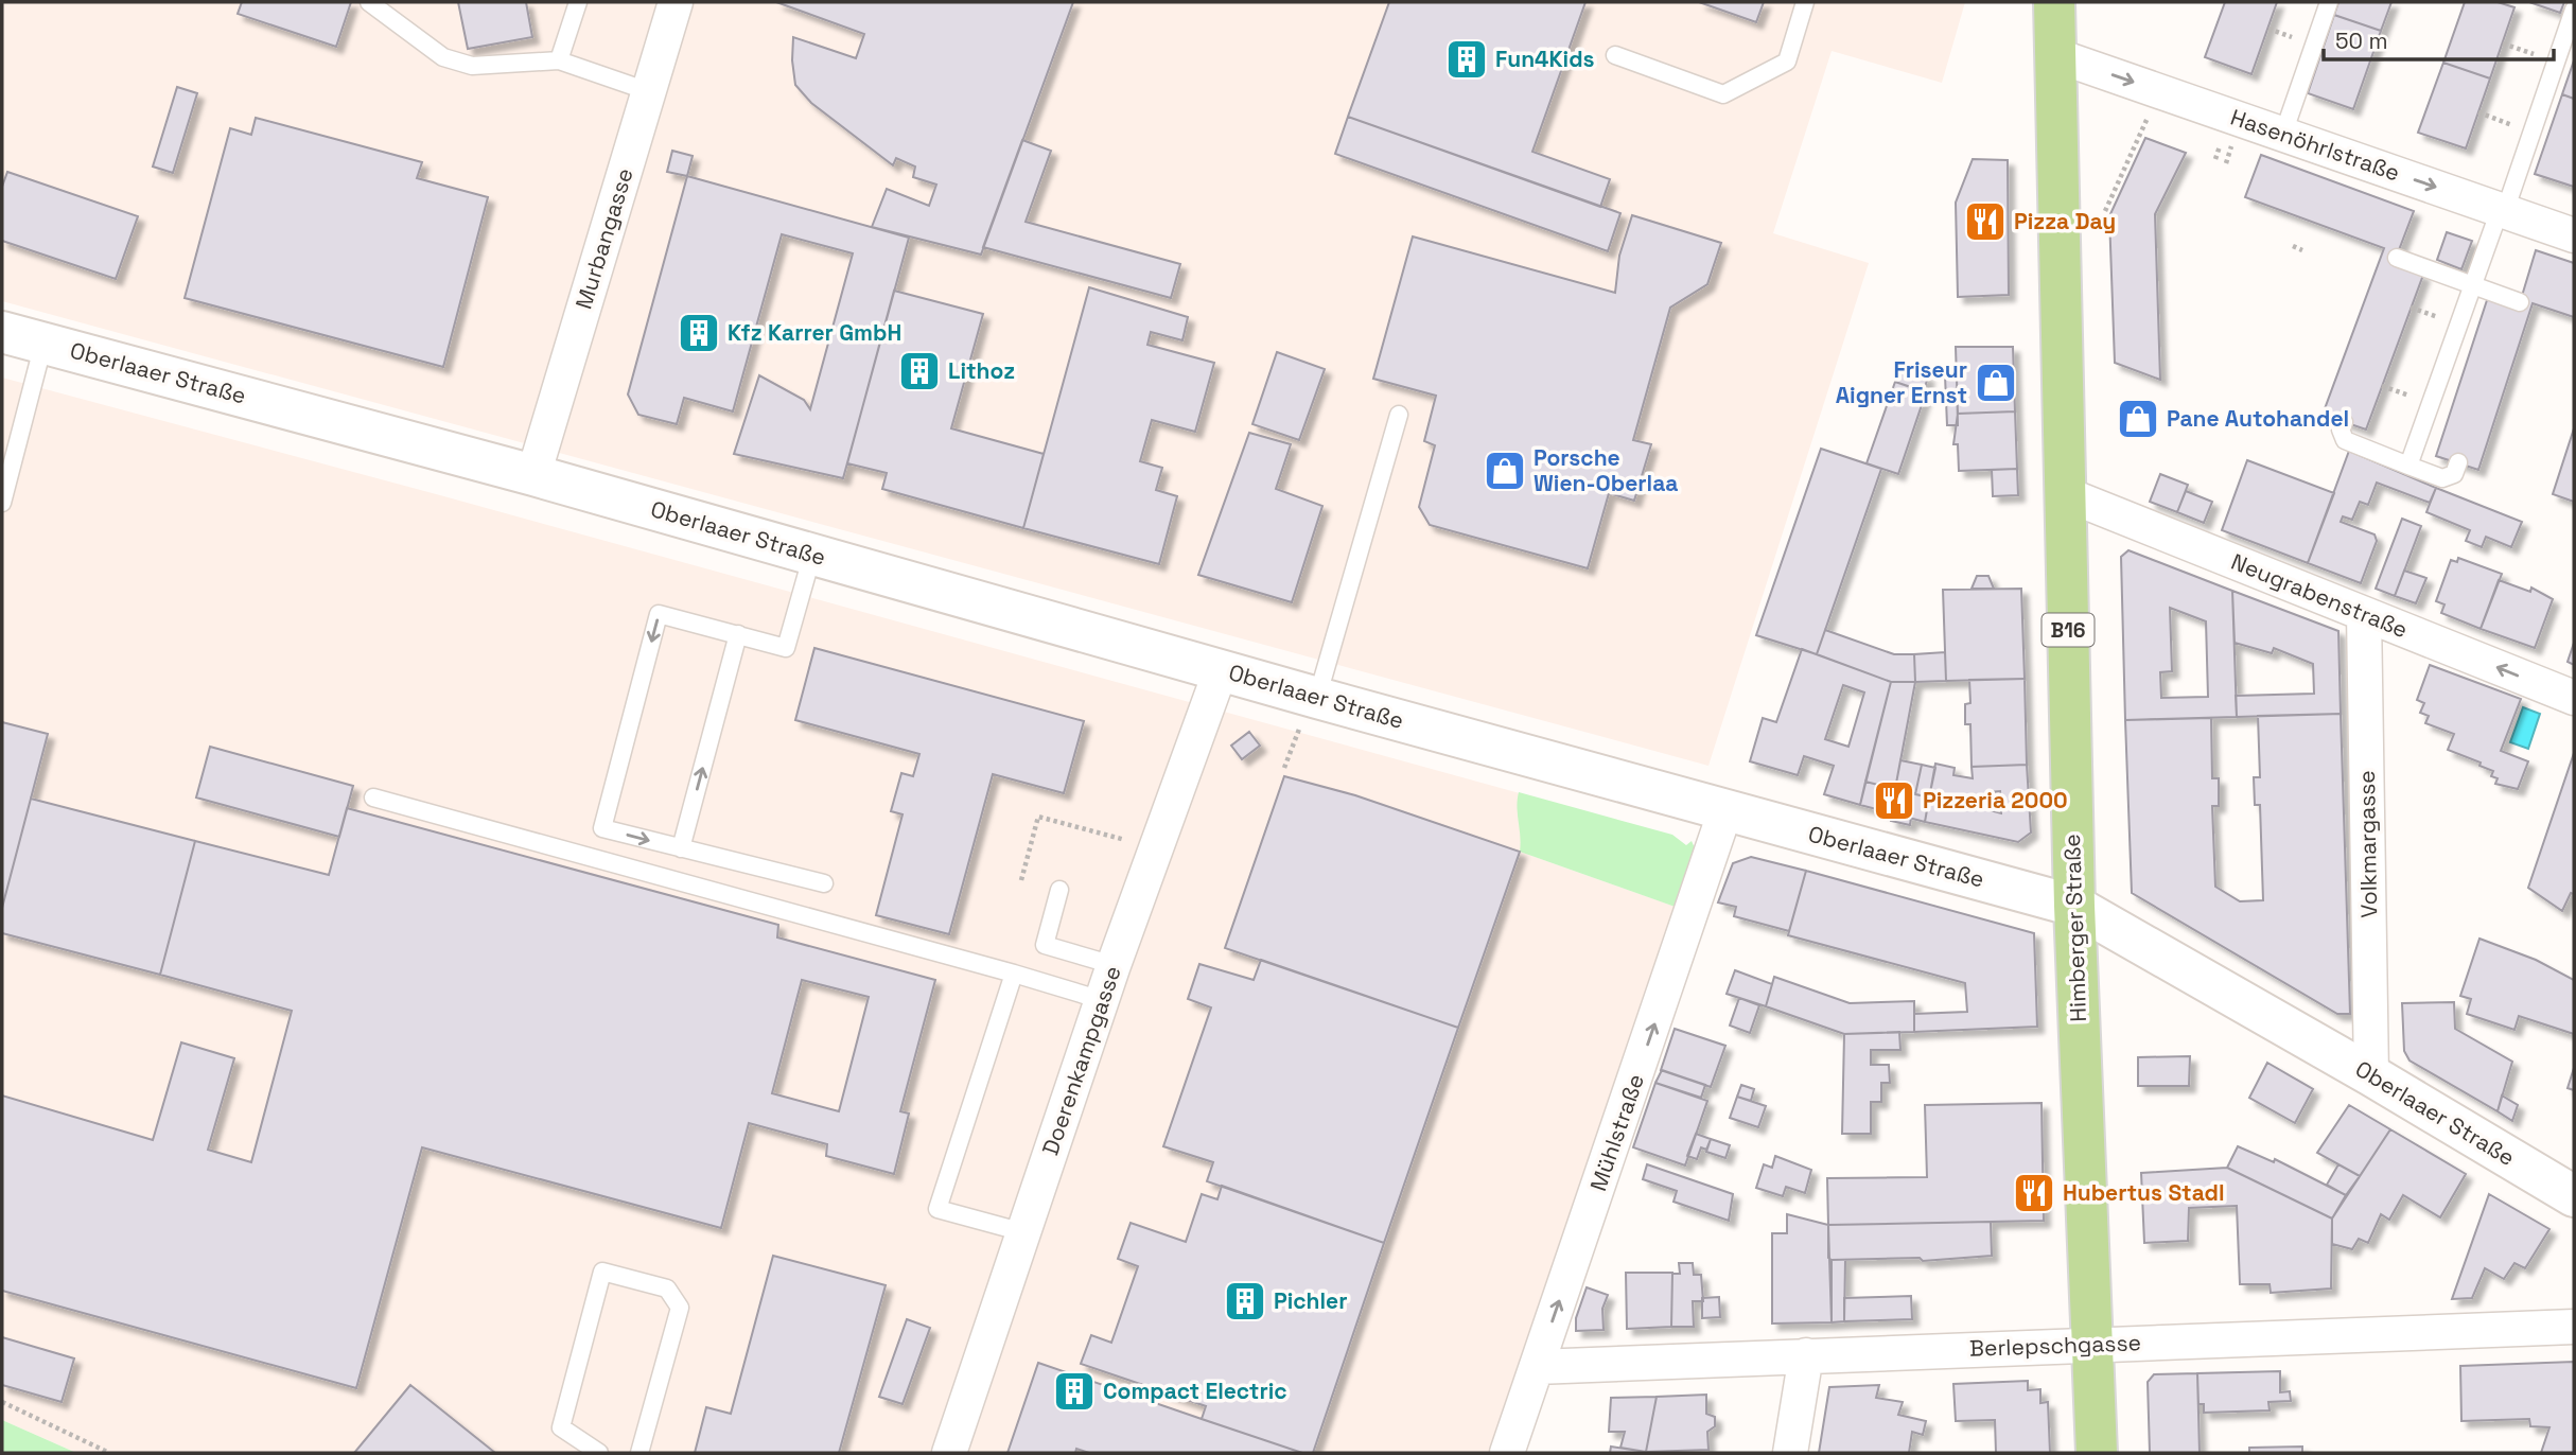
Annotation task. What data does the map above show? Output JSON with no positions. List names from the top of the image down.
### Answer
{
  "streets": {
    "main road": ["Oberlaaer Straße", "B16", "Himberger Straße"],
    "street": [
      "Hasenöhrlstraße",
      "Murbangasse",
      "Neugrabenstraße",
      "Volkmargasse",
      "Doerenkampgasse",
      "Mühlstraße",
      "Berlepschgasse"
    ]
  },
  "crossings": [
    ["Hasenöhrlstraße", "Himberger Straße"],
    ["Murbangasse", "Oberlaaer Straße"],
    ["Oberlaaer Straße", "Volkmargasse"],
    ["Oberlaaer Straße", "Himberger Straße"],
    ["Oberlaaer Straße", "Doerenkampgasse"],
    ["Oberlaaer Straße", "Mühlstraße"],
    ["Neugrabenstraße", "Volkmargasse"],
    ["Neugrabenstraße", "Himberger Straße"],
    ["Himberger Straße", "Berlepschgasse"],
    ["Mühlstraße", "Berlepschgasse"]
  ],
  "one_way": ["Hasenöhrlstraße", "Neugrabenstraße", "Mühlstraße"],
  "places": {
    "building": [
      "Fun4Kids",
      "Kfz Karrer GmbH",
      "Lithoz",
      "Pichler",
      "Compact Electric"
    ],
    "restaurant": ["Pizza Day", "Pizzeria 2000", "Hubertus Stadl"],
    "shop": ["Friseur Aigner Ernst", "Pane Autohandel", "Porsche Wien-Oberlaa"]
  },
  "scale_bar": "50 m"
}
